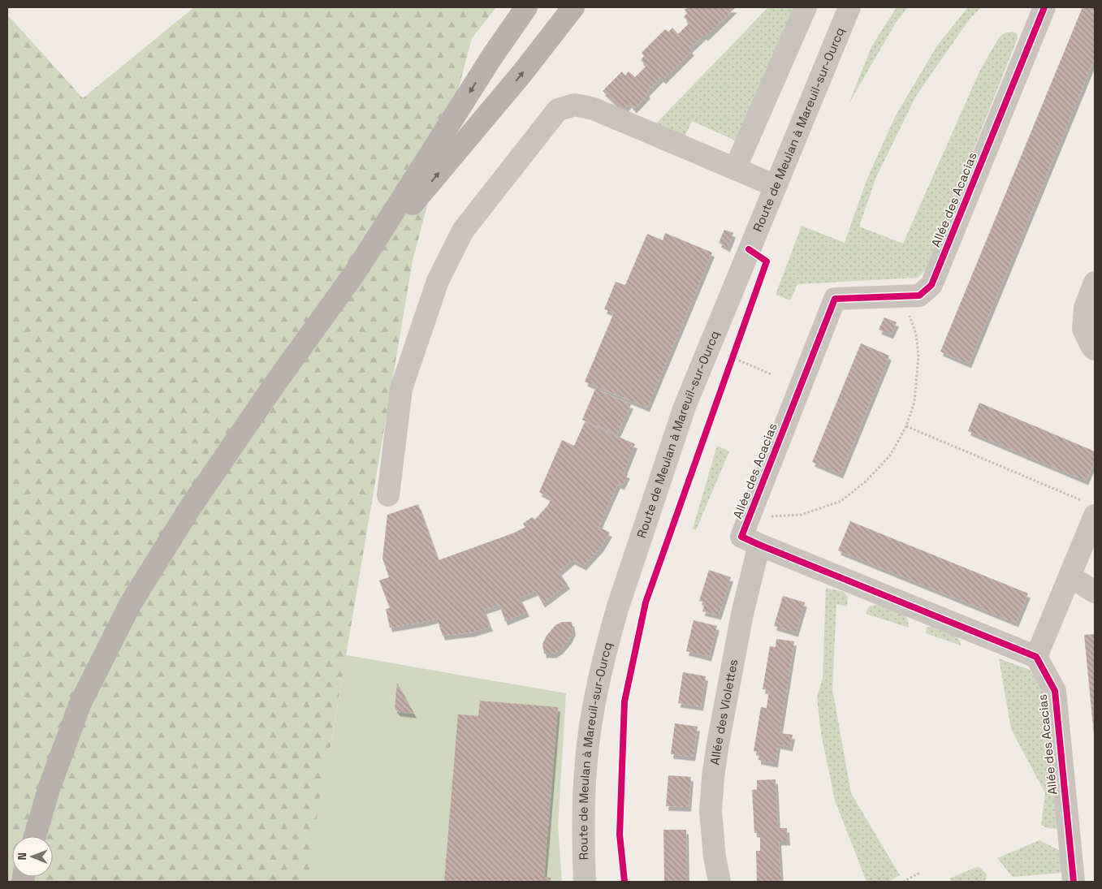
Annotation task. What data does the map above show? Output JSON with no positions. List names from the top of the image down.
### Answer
{
  "streets": {
    "street": ["Route de Meulan à Mareuil-sur-Ourcq", "Allée des Acacias", "Allée des Violettes"]
  },
  "crossings": [
    ["Allée des Acacias", "Allée des Violettes"]
  ],
  "north": "left"
}
